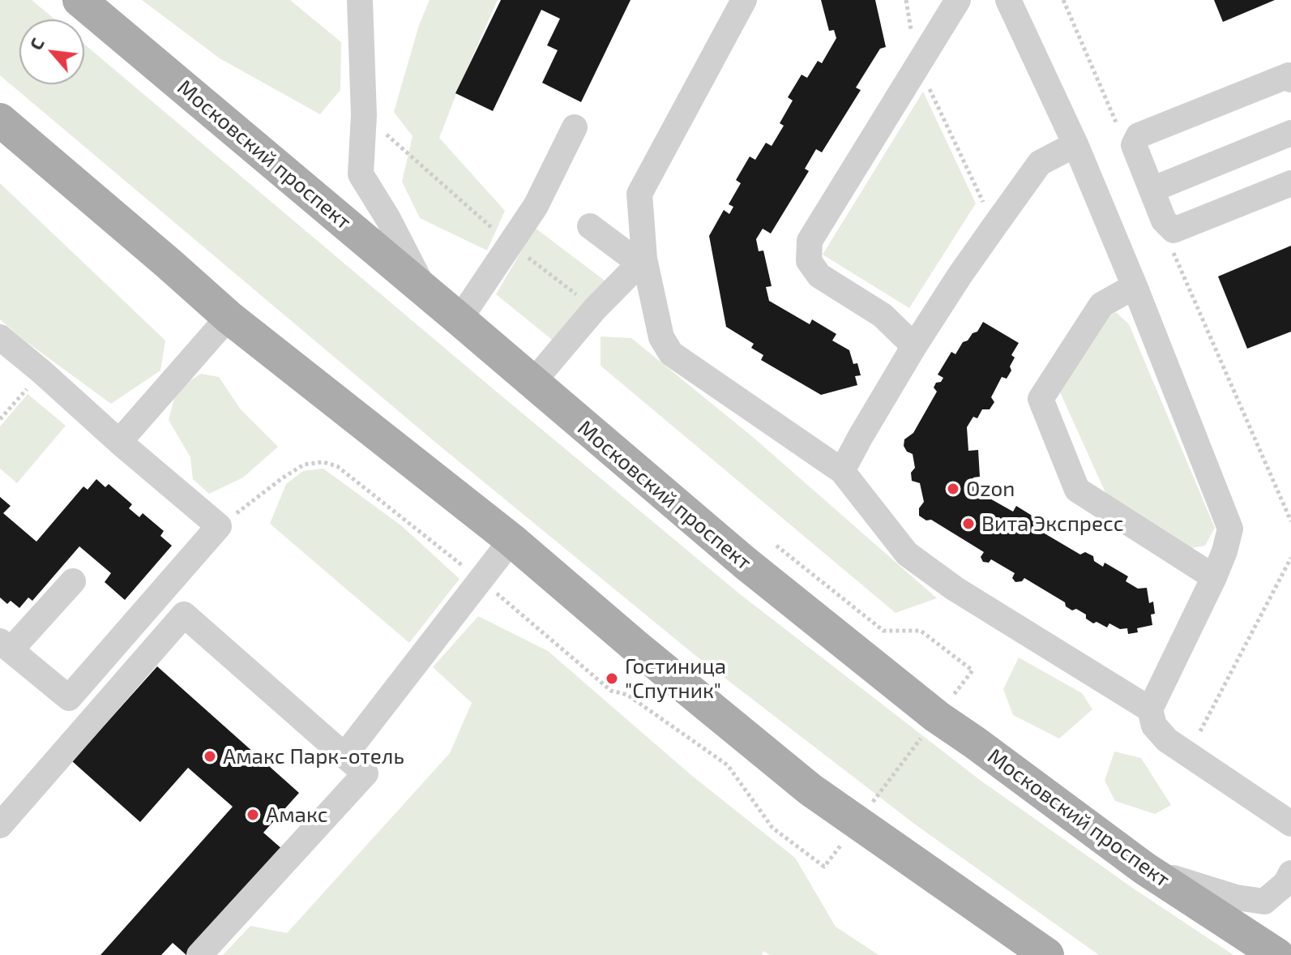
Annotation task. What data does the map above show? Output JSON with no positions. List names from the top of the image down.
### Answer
{
  "streets": {
    "main road": ["Московский проспект"]
  },
  "places": [
    "Ozon",
    "Вита Экспресс",
    "Гостиница \"Спутник\"",
    "Амакс Парк-отель",
    "Амакс"
  ],
  "north": "top left"
}
